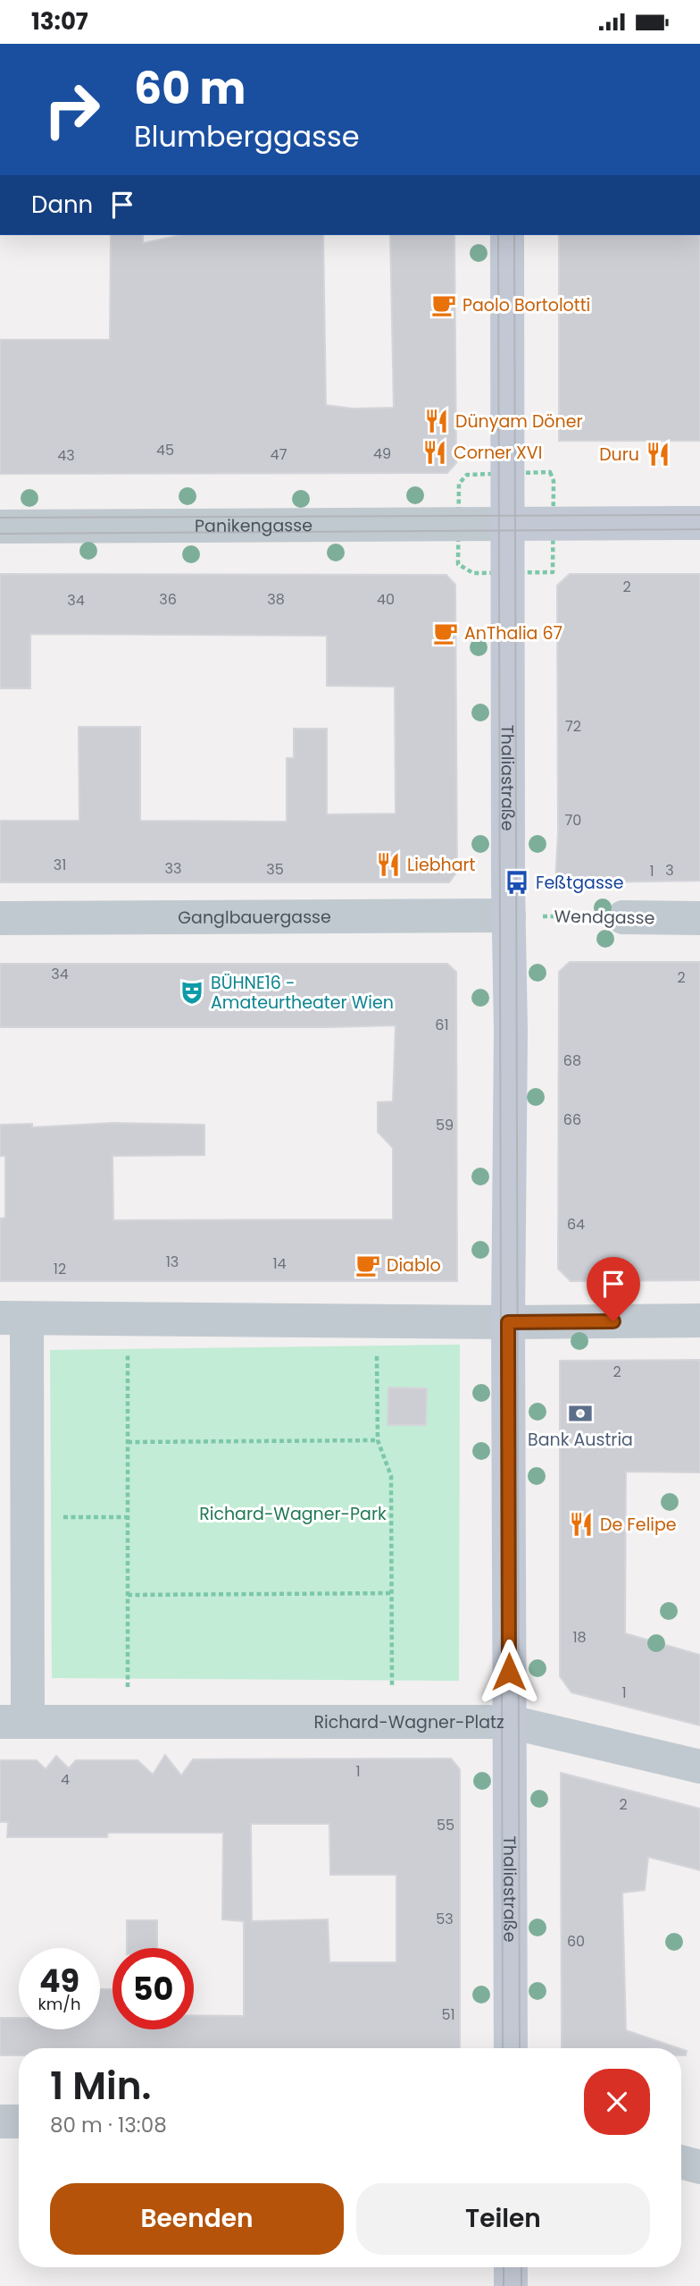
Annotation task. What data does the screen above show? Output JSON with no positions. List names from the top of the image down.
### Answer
{
  "streets": {
    "main road": ["Thaliastraße", "Richard-Wagner-Platz"],
    "street": ["Panikengasse", "Ganglbauergasse", "Wendgasse"]
  },
  "crossings": [
    ["Panikengasse", "Thaliastraße"],
    ["Thaliastraße", "Ganglbauergasse"],
    ["Thaliastraße", "Wendgasse"],
    ["Thaliastraße", "Richard-Wagner-Platz"],
    ["Ganglbauergasse", "Wendgasse"]
  ],
  "parks": ["Richard-Wagner-Park"],
  "places": {
    "cafe": ["Paolo Bortolotti", "AnThalia 67", "Diablo"],
    "restaurant": [
      "Dünyam Döner",
      "Corner XVI",
      "Duru",
      "Liebhart",
      "De Felipe"
    ],
    "bus stop": ["Feßtgasse"],
    "theatre": ["BÜHNE16 - Amateurtheater Wien"],
    "bank": ["Bank Austria"]
  },
  "house_numbers": [
    "45",
    "49",
    "47",
    "43",
    "2",
    "36",
    "38",
    "40",
    "34",
    "72",
    "70",
    "31",
    "33",
    "35",
    "3",
    "1",
    "34",
    "2",
    "61",
    "68",
    "66",
    "59",
    "64",
    "13",
    "14",
    "12",
    "2",
    "18",
    "1",
    "1",
    "4",
    "2",
    "55",
    "53",
    "60",
    "51"
  ],
  "page": {
    "status": "13:07",
    "turn": ["60 m", "Blumberggasse"],
    "then": "Dann",
    "speed": "49 km/h",
    "limit": "50",
    "heading": ["1 Min.", "80 m · 13:08"],
    "buttons": ["Beenden", "Teilen"]
  }
}
